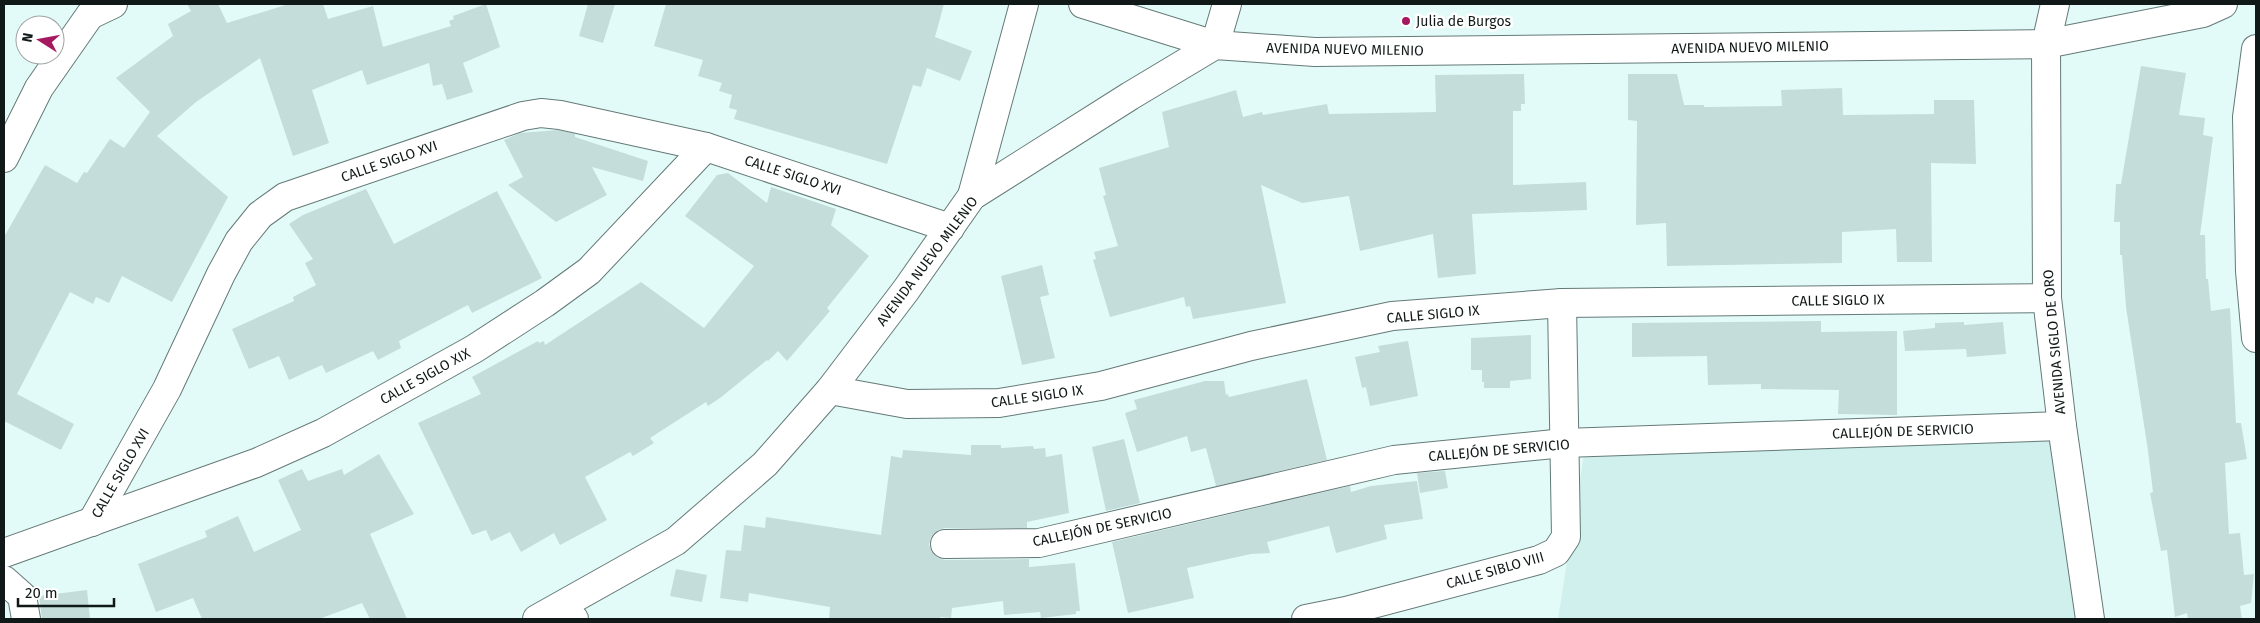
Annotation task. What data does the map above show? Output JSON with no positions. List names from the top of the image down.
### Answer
{
  "streets": {
    "street": [
      "AVENIDA NUEVO MILENIO",
      "CALLE SIGLO XVI",
      "CALLE SIGLO IX",
      "AVENIDA SIGLO DE ORO",
      "CALLE SIGLO XIX",
      "CALLEJÓN DE SERVICIO",
      "CALLE SIBLO VIII"
    ]
  },
  "crossings": [
    ["AVENIDA NUEVO MILENIO", "CALLE SIGLO XVI"],
    ["AVENIDA NUEVO MILENIO", "CALLE SIGLO IX"],
    ["AVENIDA NUEVO MILENIO", "AVENIDA SIGLO DE ORO"],
    ["CALLE SIGLO XVI", "CALLE SIGLO XIX"],
    ["CALLE SIGLO IX", "AVENIDA SIGLO DE ORO"],
    ["CALLE SIGLO IX", "CALLE SIBLO VIII"],
    ["AVENIDA SIGLO DE ORO", "CALLEJÓN DE SERVICIO"],
    ["CALLEJÓN DE SERVICIO", "CALLE SIBLO VIII"]
  ],
  "places": ["Julia de Burgos"],
  "scale_bar": "20 m",
  "north": "left"
}
